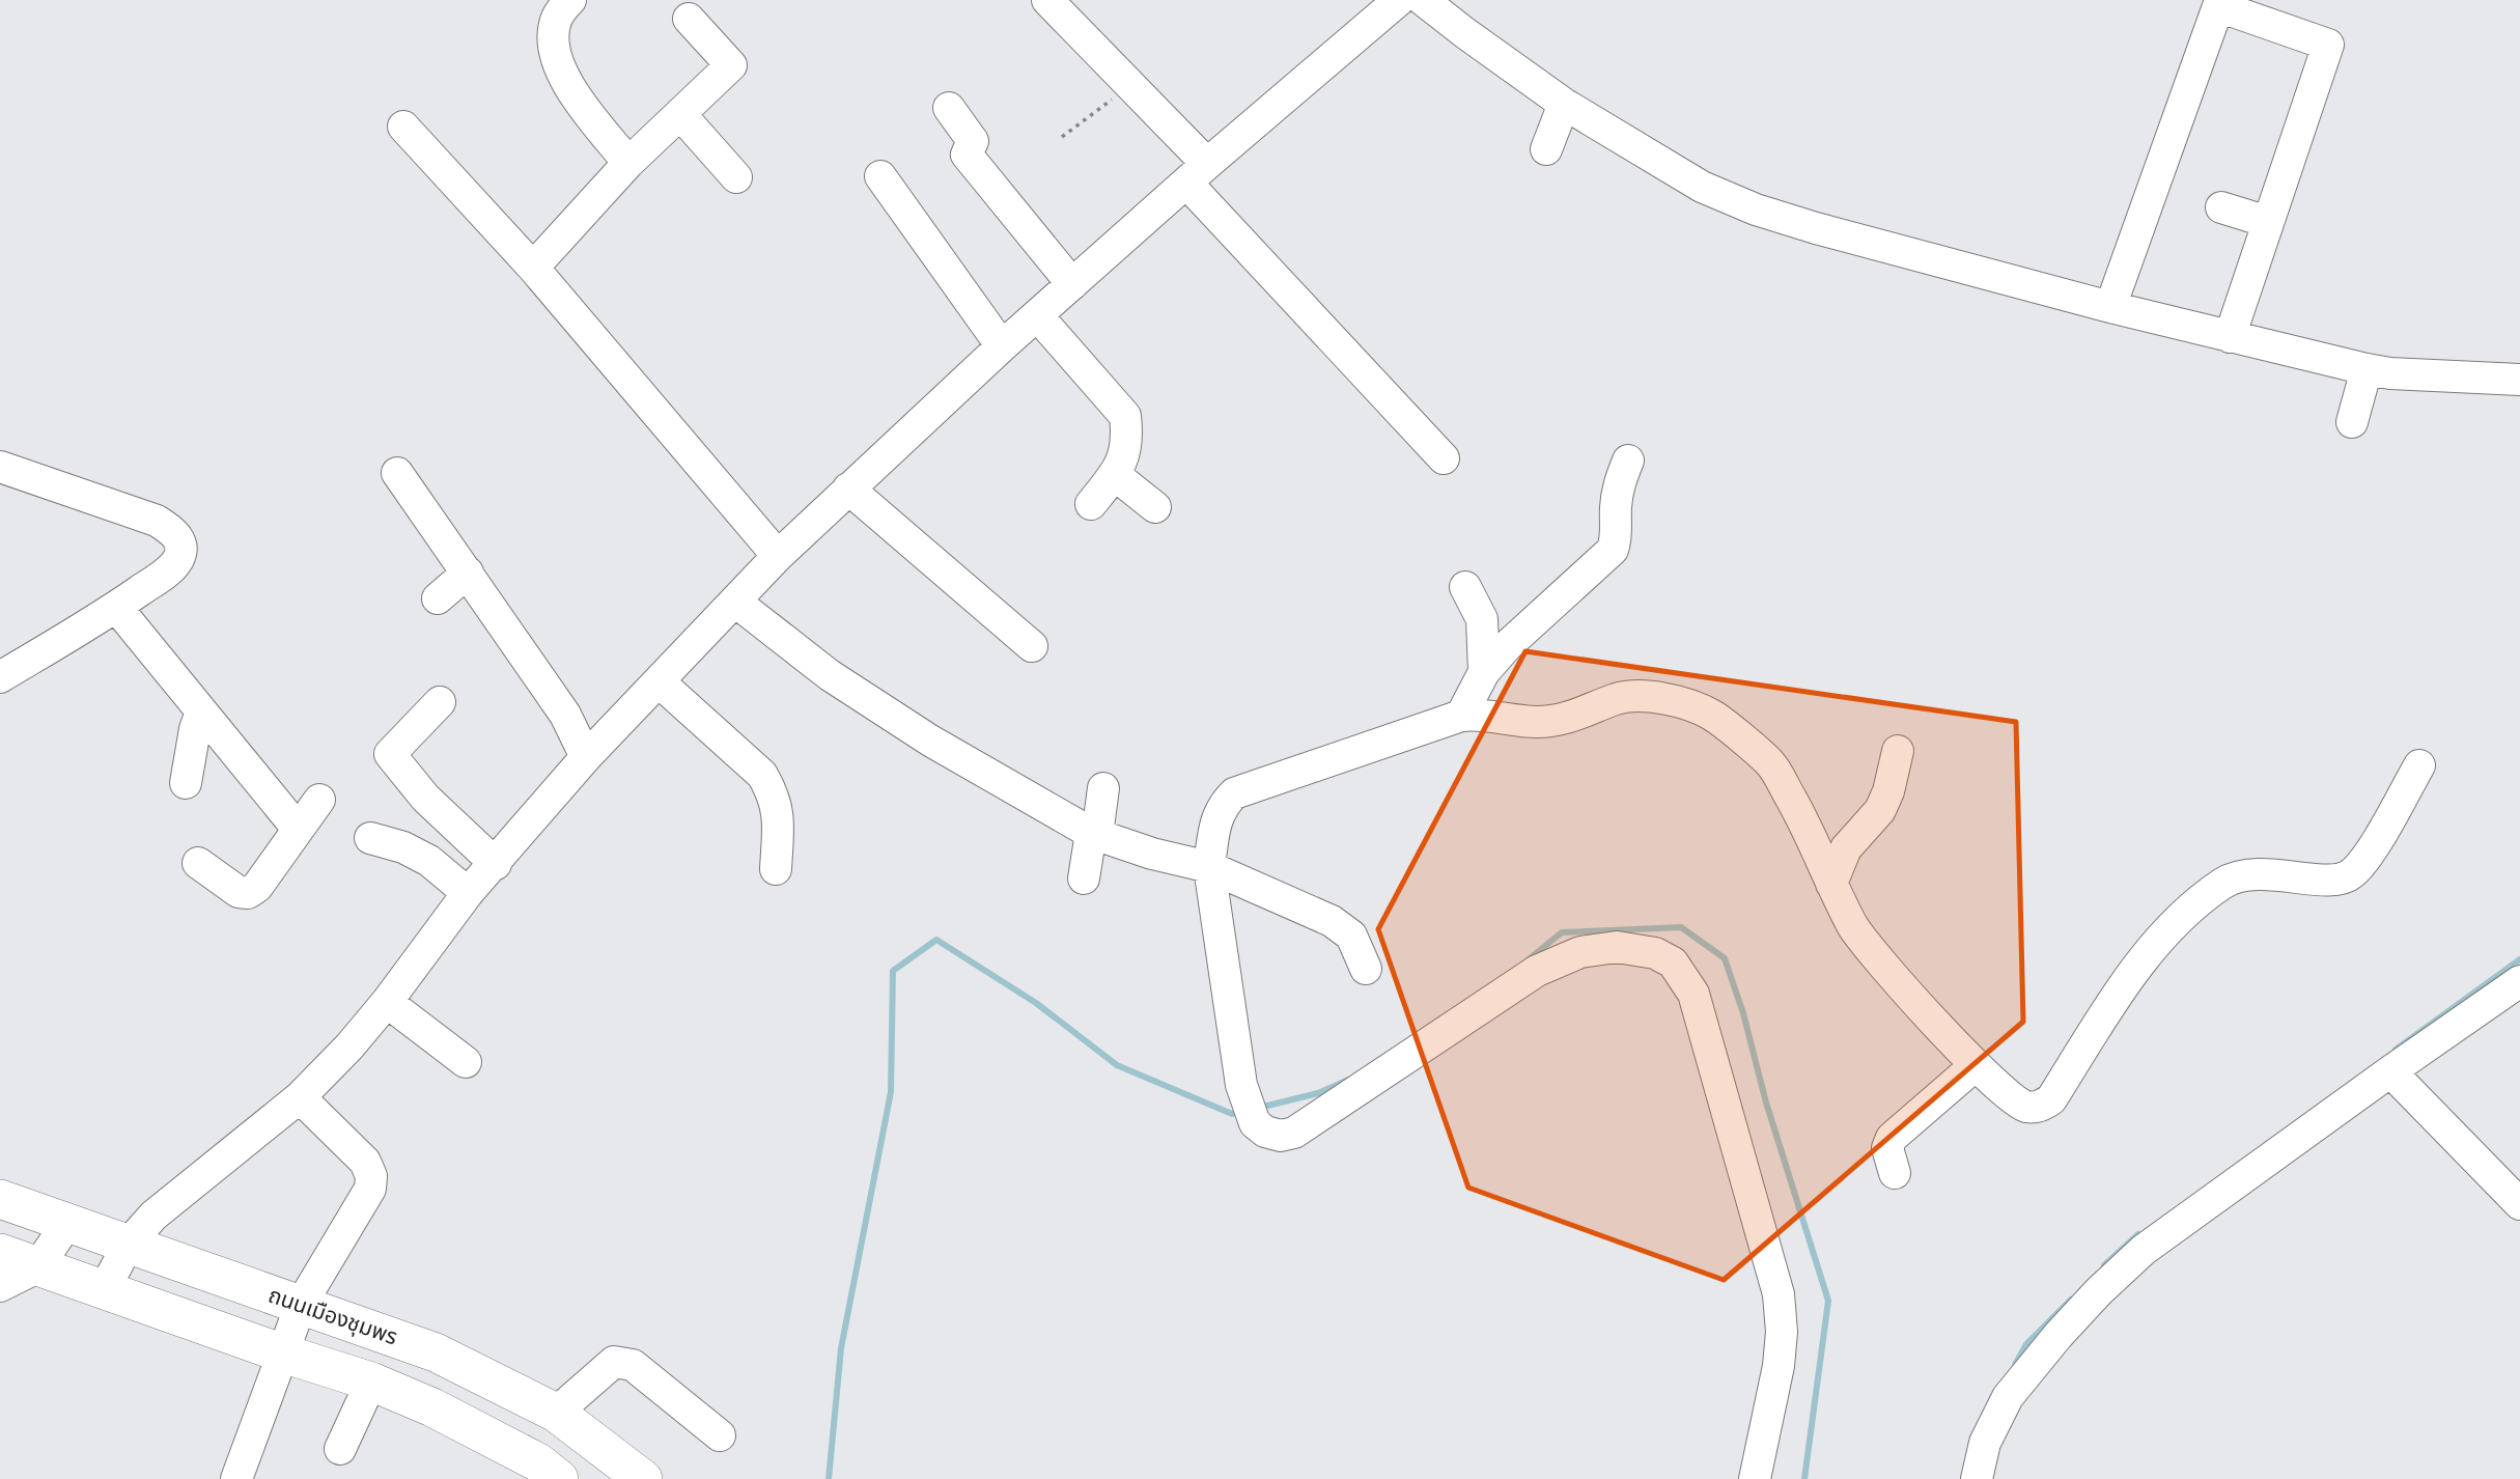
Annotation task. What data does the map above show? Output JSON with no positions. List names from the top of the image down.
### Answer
{
  "streets": {
    "main road": ["ถนนเมืองชุมพร"]
  }
}
